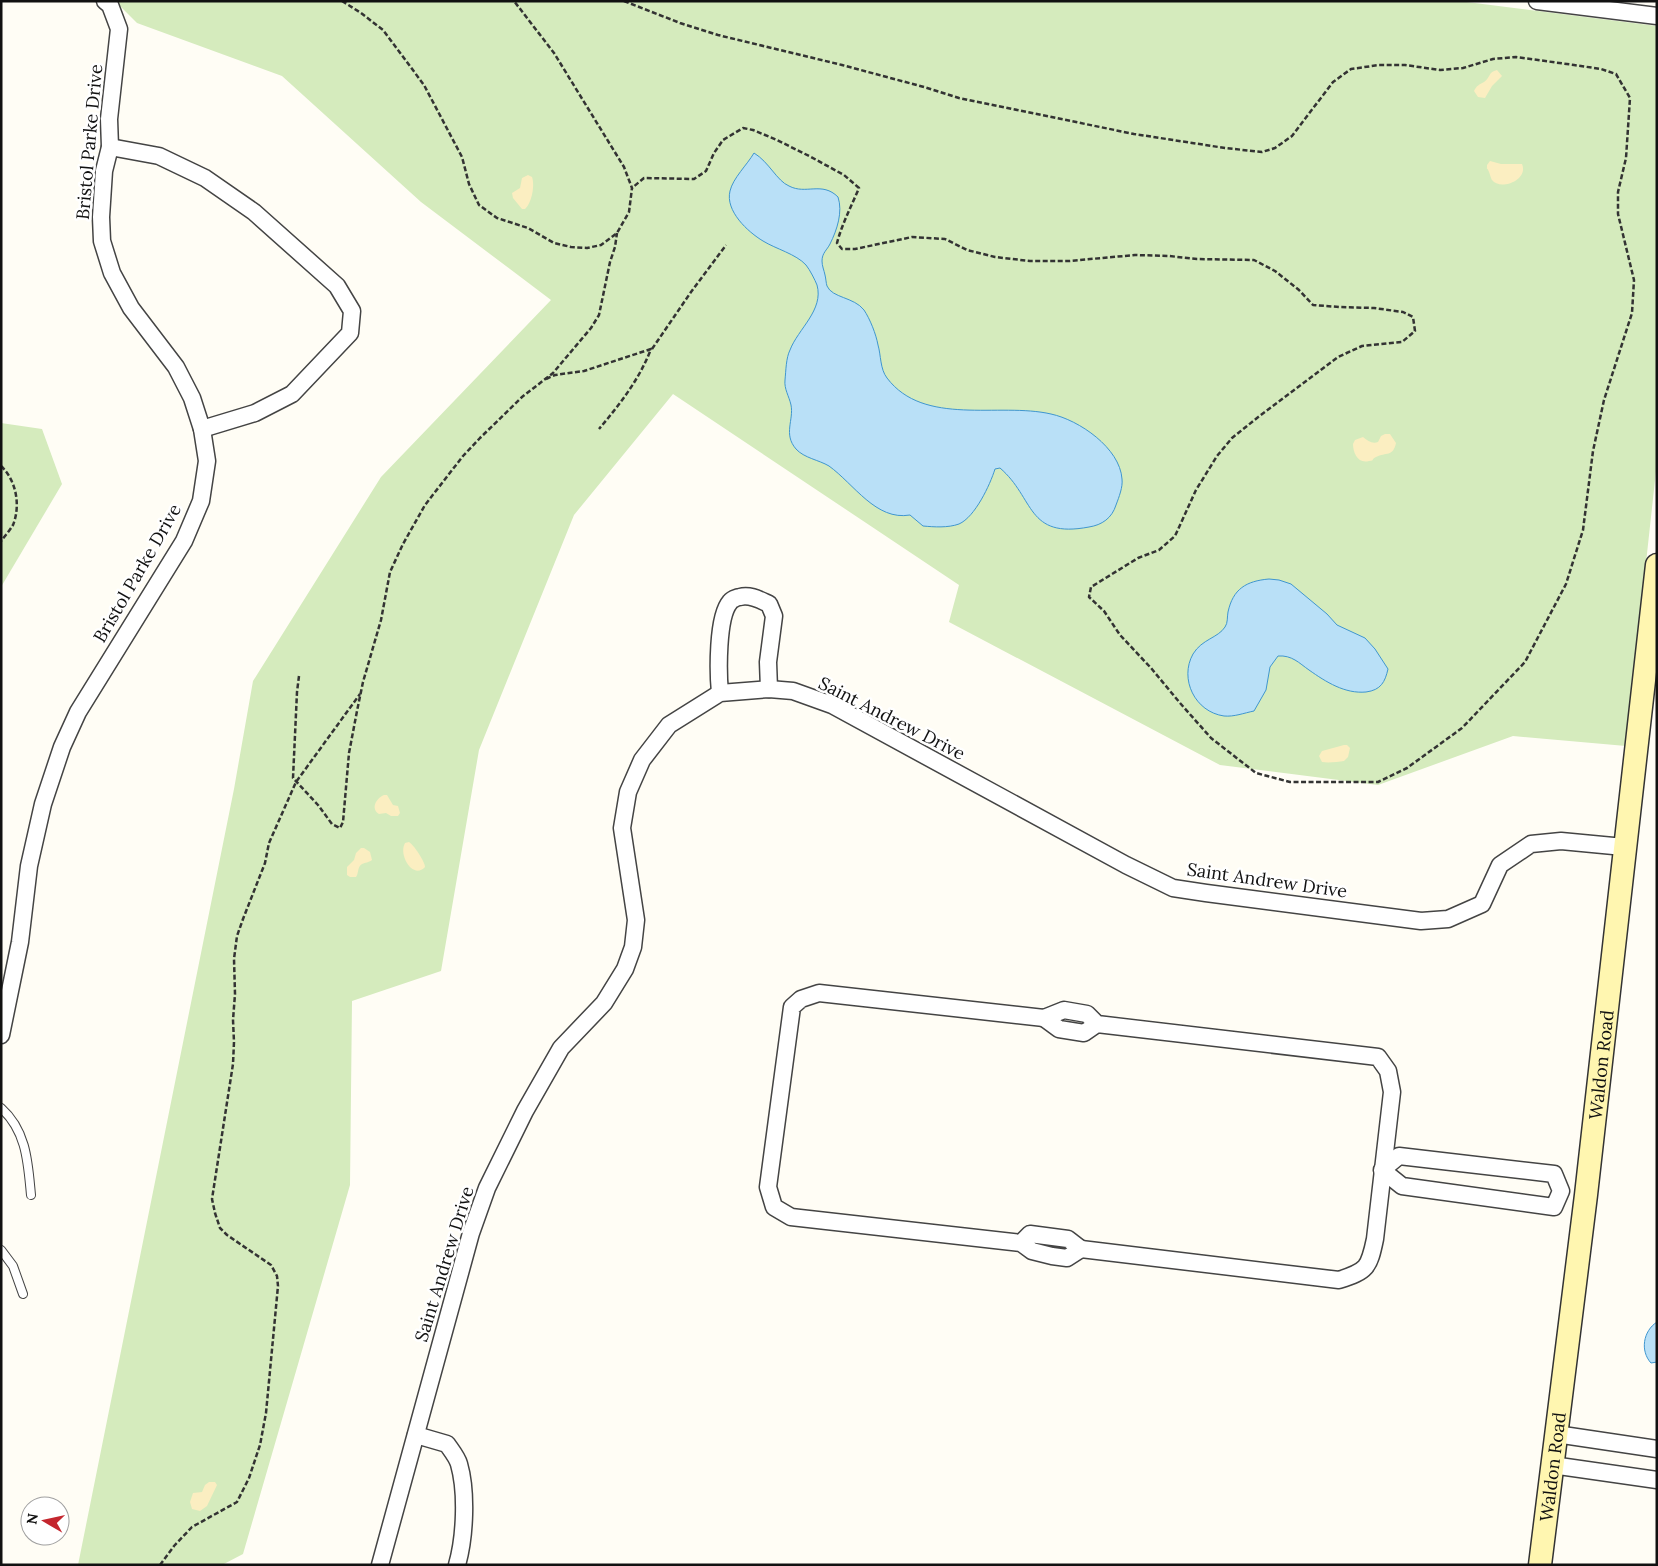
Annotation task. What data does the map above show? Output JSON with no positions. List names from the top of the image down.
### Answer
{
  "streets": {
    "street": ["Bristol Parke Drive", "Saint Andrew Drive", "Waldon Road"]
  },
  "crossings": [
    ["Saint Andrew Drive", "Waldon Road"]
  ],
  "north": "left"
}
